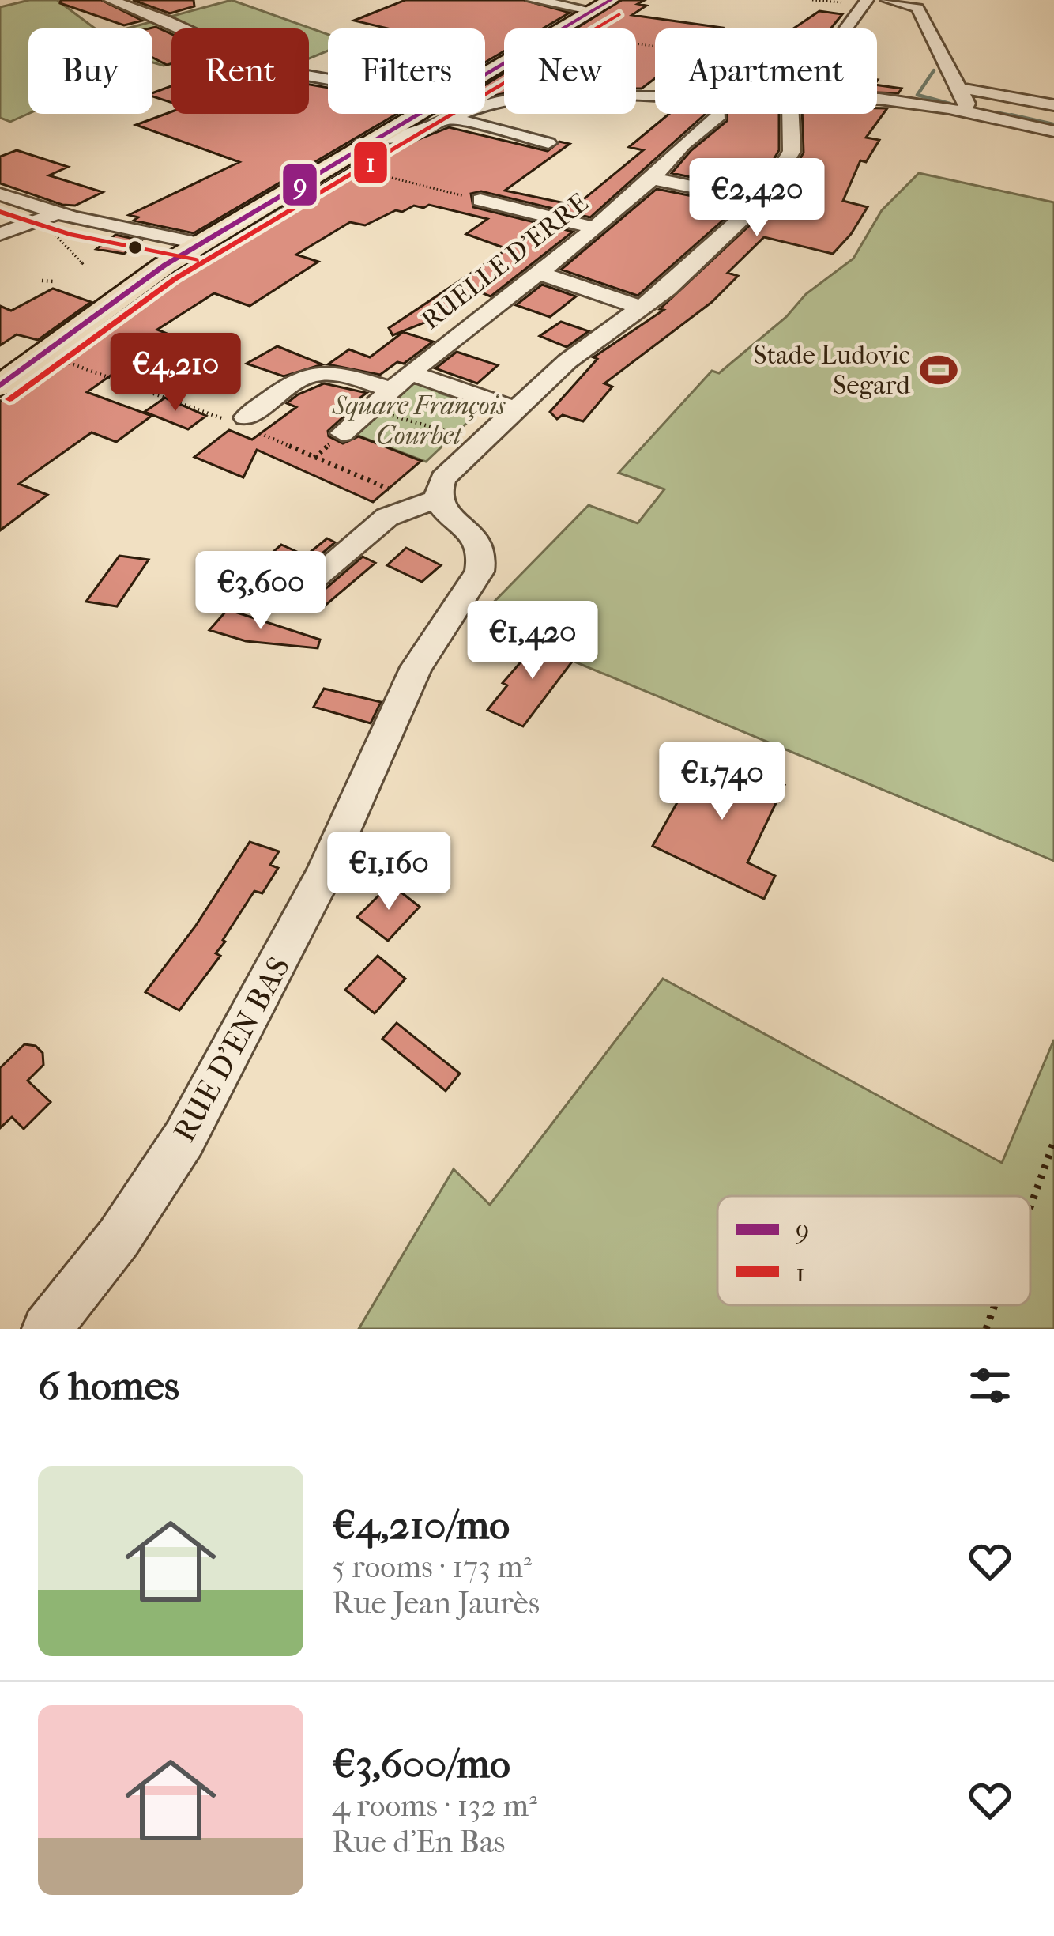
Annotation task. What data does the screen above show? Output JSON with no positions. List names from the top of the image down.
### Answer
{
  "streets": {
    "street": ["RUELLE D'ERRE", "RUE D'EN BAS"]
  },
  "parks": ["Square François Courbet"],
  "places": {
    "sports": ["Stade Ludovic Segard"]
  },
  "lines": ["transit line 9", "transit line 1"],
  "legend": ["9", "1"],
  "page": {
    "chip": [
      "Buy",
      "Rent",
      "Filters",
      "New",
      "Apartment"
    ],
    "price": [
      "€2,420",
      "€4,210",
      "€3,600",
      "€1,420",
      "€1,740",
      "€1,160"
    ],
    "heading": "6 homes",
    "list": [
      {
        "name": "€4,210/mo",
        "note": "5 rooms · 173 m² · Rue Jean Jaurès"
      },
      {
        "name": "€3,600/mo",
        "note": "4 rooms · 132 m² · Rue d'En Bas"
      }
    ]
  }
}
